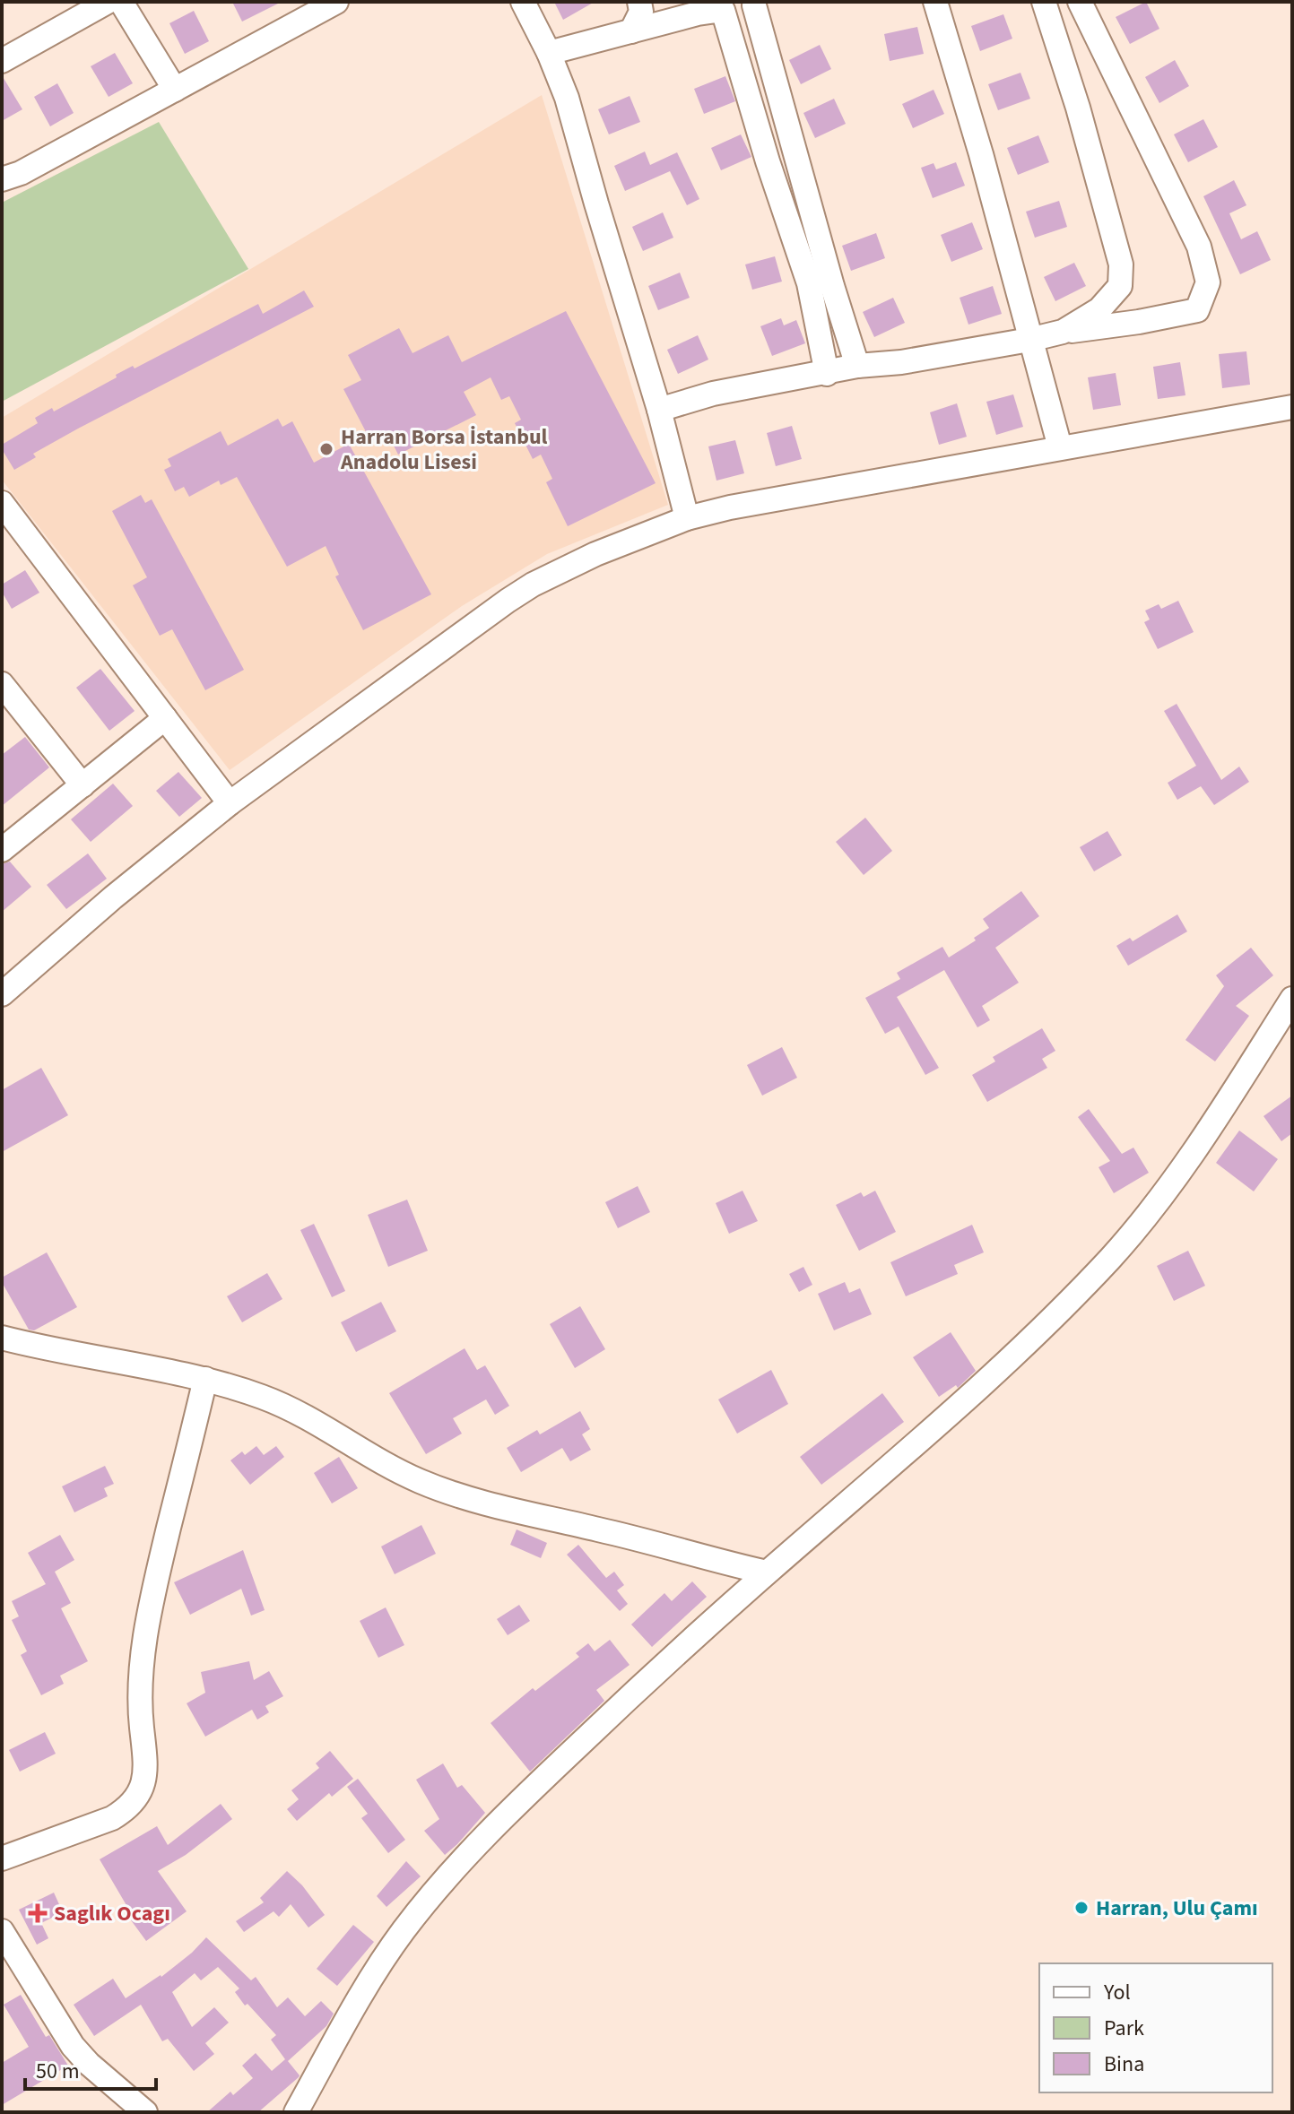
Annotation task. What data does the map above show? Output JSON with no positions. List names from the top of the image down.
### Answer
{
  "places": {
    "other": ["Harran Borsa İstanbul Anadolu Lisesi", "Harran, Ulu Çamı"],
    "health": ["Saglık Ocagı"]
  },
  "legend": ["Yol", "Park", "Bina"],
  "scale_bar": "50 m"
}
